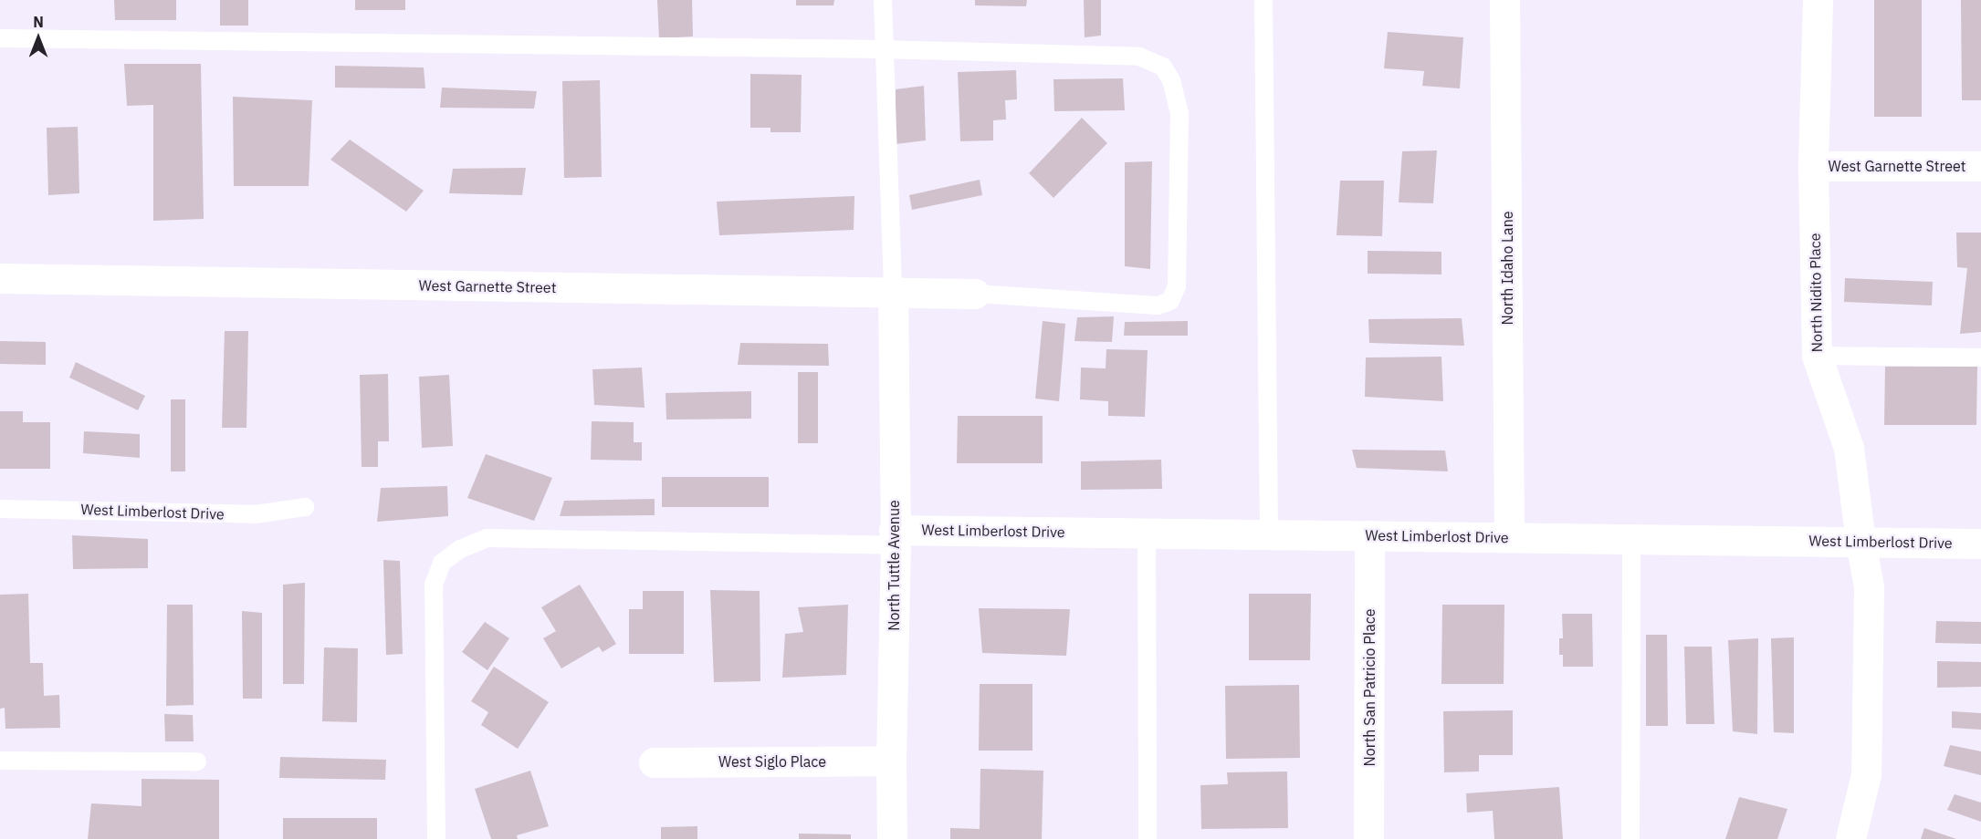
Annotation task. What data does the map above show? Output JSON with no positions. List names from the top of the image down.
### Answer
{
  "streets": {
    "street": [
      "West Garnette Street",
      "North Idaho Lane",
      "North Nidito Place",
      "West Limberlost Drive",
      "North Tuttle Avenue",
      "North San Patricio Place",
      "West Siglo Place"
    ]
  },
  "crossings": [
    ["West Garnette Street", "North Nidito Place"],
    ["West Garnette Street", "North Tuttle Avenue"],
    ["North Idaho Lane", "West Limberlost Drive"],
    ["North Nidito Place", "West Limberlost Drive"],
    ["West Limberlost Drive", "North Tuttle Avenue"],
    ["West Limberlost Drive", "North San Patricio Place"],
    ["North Tuttle Avenue", "West Siglo Place"]
  ],
  "north": "top"
}
